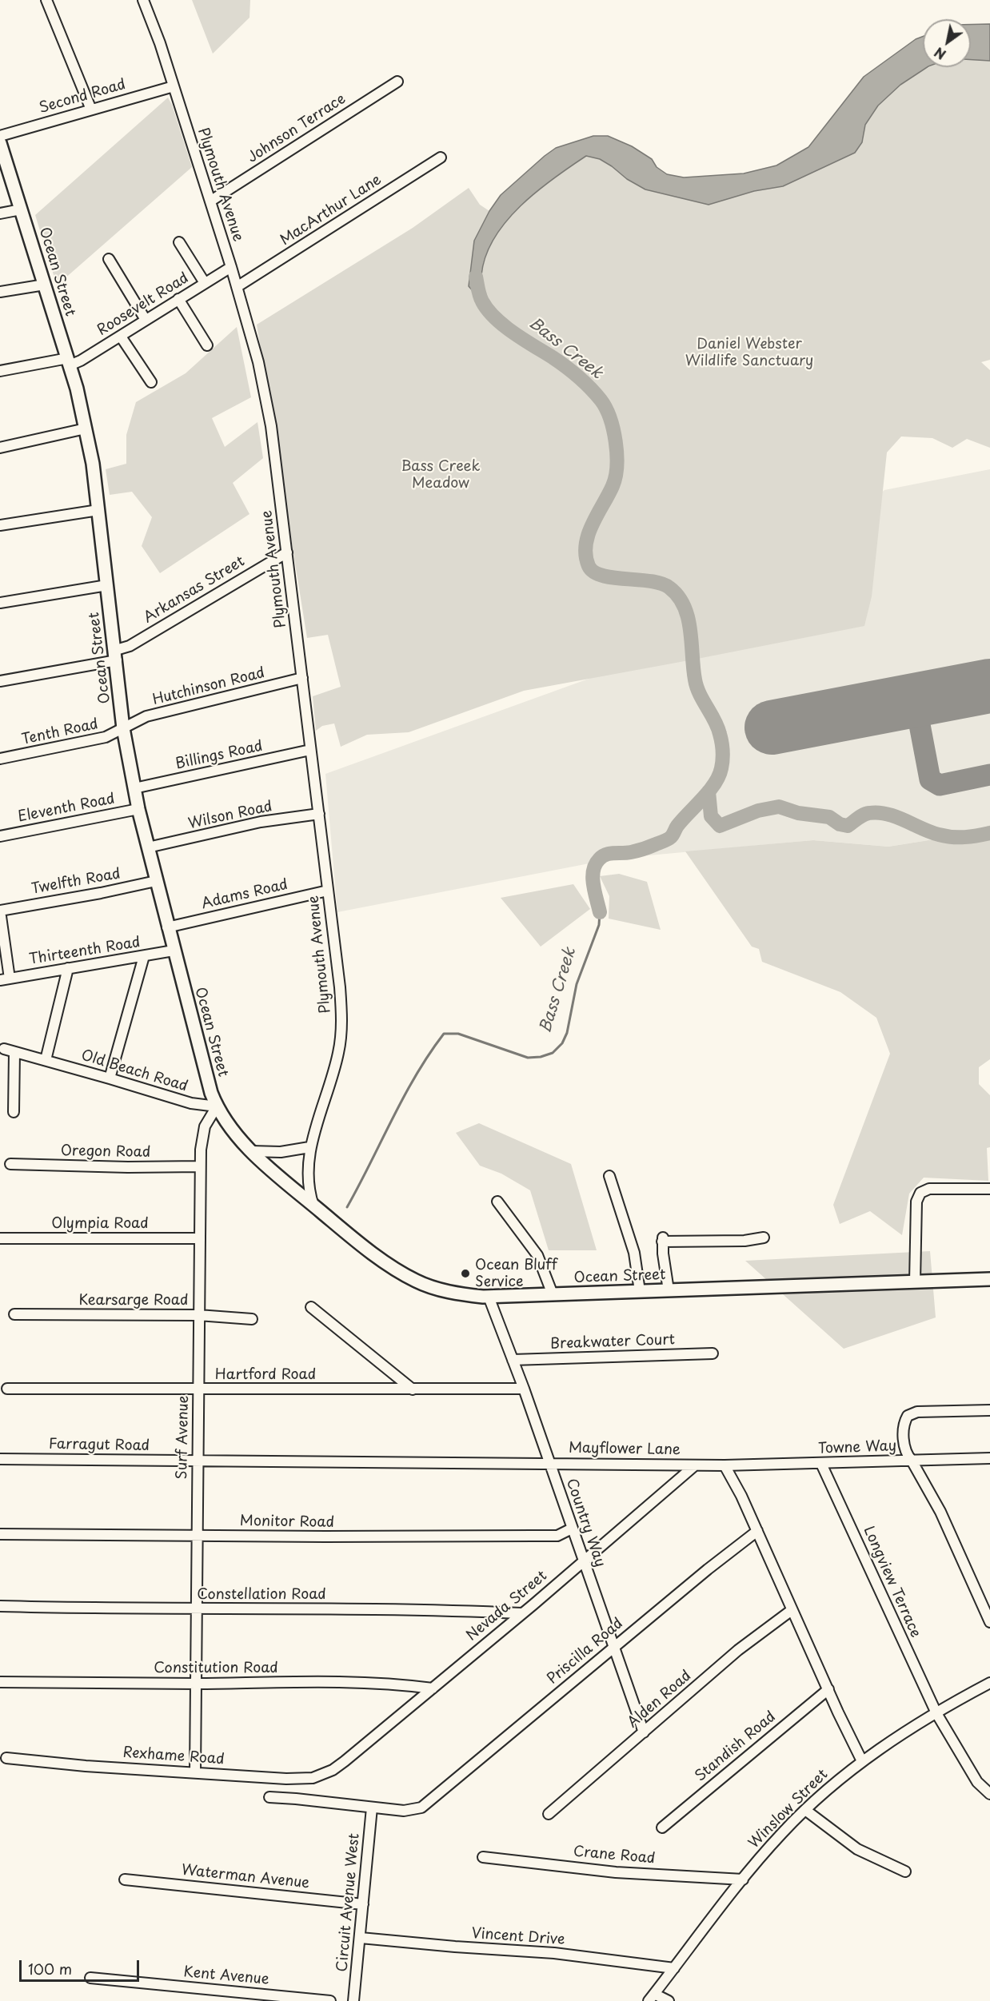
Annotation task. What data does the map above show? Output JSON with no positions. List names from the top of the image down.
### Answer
{
  "streets": {
    "main road": ["Ocean Street"],
    "street": [
      "Second Road",
      "Johnson Terrace",
      "Plymouth Avenue",
      "MacArthur Lane",
      "Roosevelt Road",
      "Arkansas Street",
      "Hutchinson Road",
      "Tenth Road",
      "Billings Road",
      "Eleventh Road",
      "Wilson Road",
      "Twelfth Road",
      "Adams Road",
      "Thirteenth Road",
      "Old Beach Road",
      "Oregon Road",
      "Olympia Road",
      "Kearsarge Road",
      "Breakwater Court",
      "Hartford Road",
      "Surf Avenue",
      "Farragut Road",
      "Towne Way",
      "Mayflower Lane",
      "Monitor Road",
      "Country Way",
      "Longview Terrace",
      "Constellation Road",
      "Nevada Street",
      "Priscilla Road",
      "Constitution Road",
      "Alden Road",
      "Standish Road",
      "Rexhame Road",
      "Winslow Street",
      "Crane Road",
      "Waterman Avenue",
      "Circuit Avenue West",
      "Vincent Drive",
      "Kent Avenue"
    ]
  },
  "crossings": [
    ["Second Road", "Plymouth Avenue"],
    ["Johnson Terrace", "Plymouth Avenue"],
    ["Plymouth Avenue", "MacArthur Lane"],
    ["Plymouth Avenue", "Ocean Street"],
    ["Plymouth Avenue", "Roosevelt Road"],
    ["Plymouth Avenue", "Arkansas Street"],
    ["Plymouth Avenue", "Hutchinson Road"],
    ["Plymouth Avenue", "Billings Road"],
    ["Plymouth Avenue", "Wilson Road"],
    ["Plymouth Avenue", "Adams Road"],
    ["Ocean Street", "Roosevelt Road"],
    ["Ocean Street", "Arkansas Street"],
    ["Ocean Street", "Hutchinson Road"],
    ["Ocean Street", "Tenth Road"],
    ["Ocean Street", "Billings Road"],
    ["Ocean Street", "Eleventh Road"],
    ["Ocean Street", "Wilson Road"],
    ["Ocean Street", "Twelfth Road"],
    ["Ocean Street", "Adams Road"],
    ["Ocean Street", "Thirteenth Road"],
    ["Ocean Street", "Old Beach Road"],
    ["Ocean Street", "Surf Avenue"],
    ["Ocean Street", "Country Way"],
    ["Hutchinson Road", "Tenth Road"],
    ["Old Beach Road", "Surf Avenue"],
    ["Oregon Road", "Surf Avenue"],
    ["Olympia Road", "Surf Avenue"],
    ["Kearsarge Road", "Surf Avenue"],
    ["Breakwater Court", "Country Way"],
    ["Hartford Road", "Surf Avenue"],
    ["Hartford Road", "Country Way"],
    ["Surf Avenue", "Farragut Road"],
    ["Surf Avenue", "Mayflower Lane"],
    ["Surf Avenue", "Monitor Road"],
    ["Surf Avenue", "Constellation Road"],
    ["Surf Avenue", "Constitution Road"],
    ["Surf Avenue", "Rexhame Road"],
    ["Farragut Road", "Mayflower Lane"],
    ["Towne Way", "Mayflower Lane"],
    ["Towne Way", "Longview Terrace"],
    ["Mayflower Lane", "Country Way"],
    ["Mayflower Lane", "Nevada Street"],
    ["Monitor Road", "Country Way"],
    ["Country Way", "Nevada Street"],
    ["Country Way", "Priscilla Road"],
    ["Country Way", "Alden Road"],
    ["Longview Terrace", "Winslow Street"],
    ["Constellation Road", "Nevada Street"],
    ["Nevada Street", "Constitution Road"],
    ["Nevada Street", "Rexhame Road"],
    ["Priscilla Road", "Circuit Avenue West"],
    ["Winslow Street", "Crane Road"],
    ["Winslow Street", "Vincent Drive"],
    ["Waterman Avenue", "Circuit Avenue West"],
    ["Circuit Avenue West", "Vincent Drive"]
  ],
  "water": ["Bass Creek"],
  "parks": ["Daniel Webster Wildlife Sanctuary", "Bass Creek Meadow"],
  "places": ["Ocean Bluff Service"],
  "scale_bar": "100 m",
  "north": "bottom left"
}
